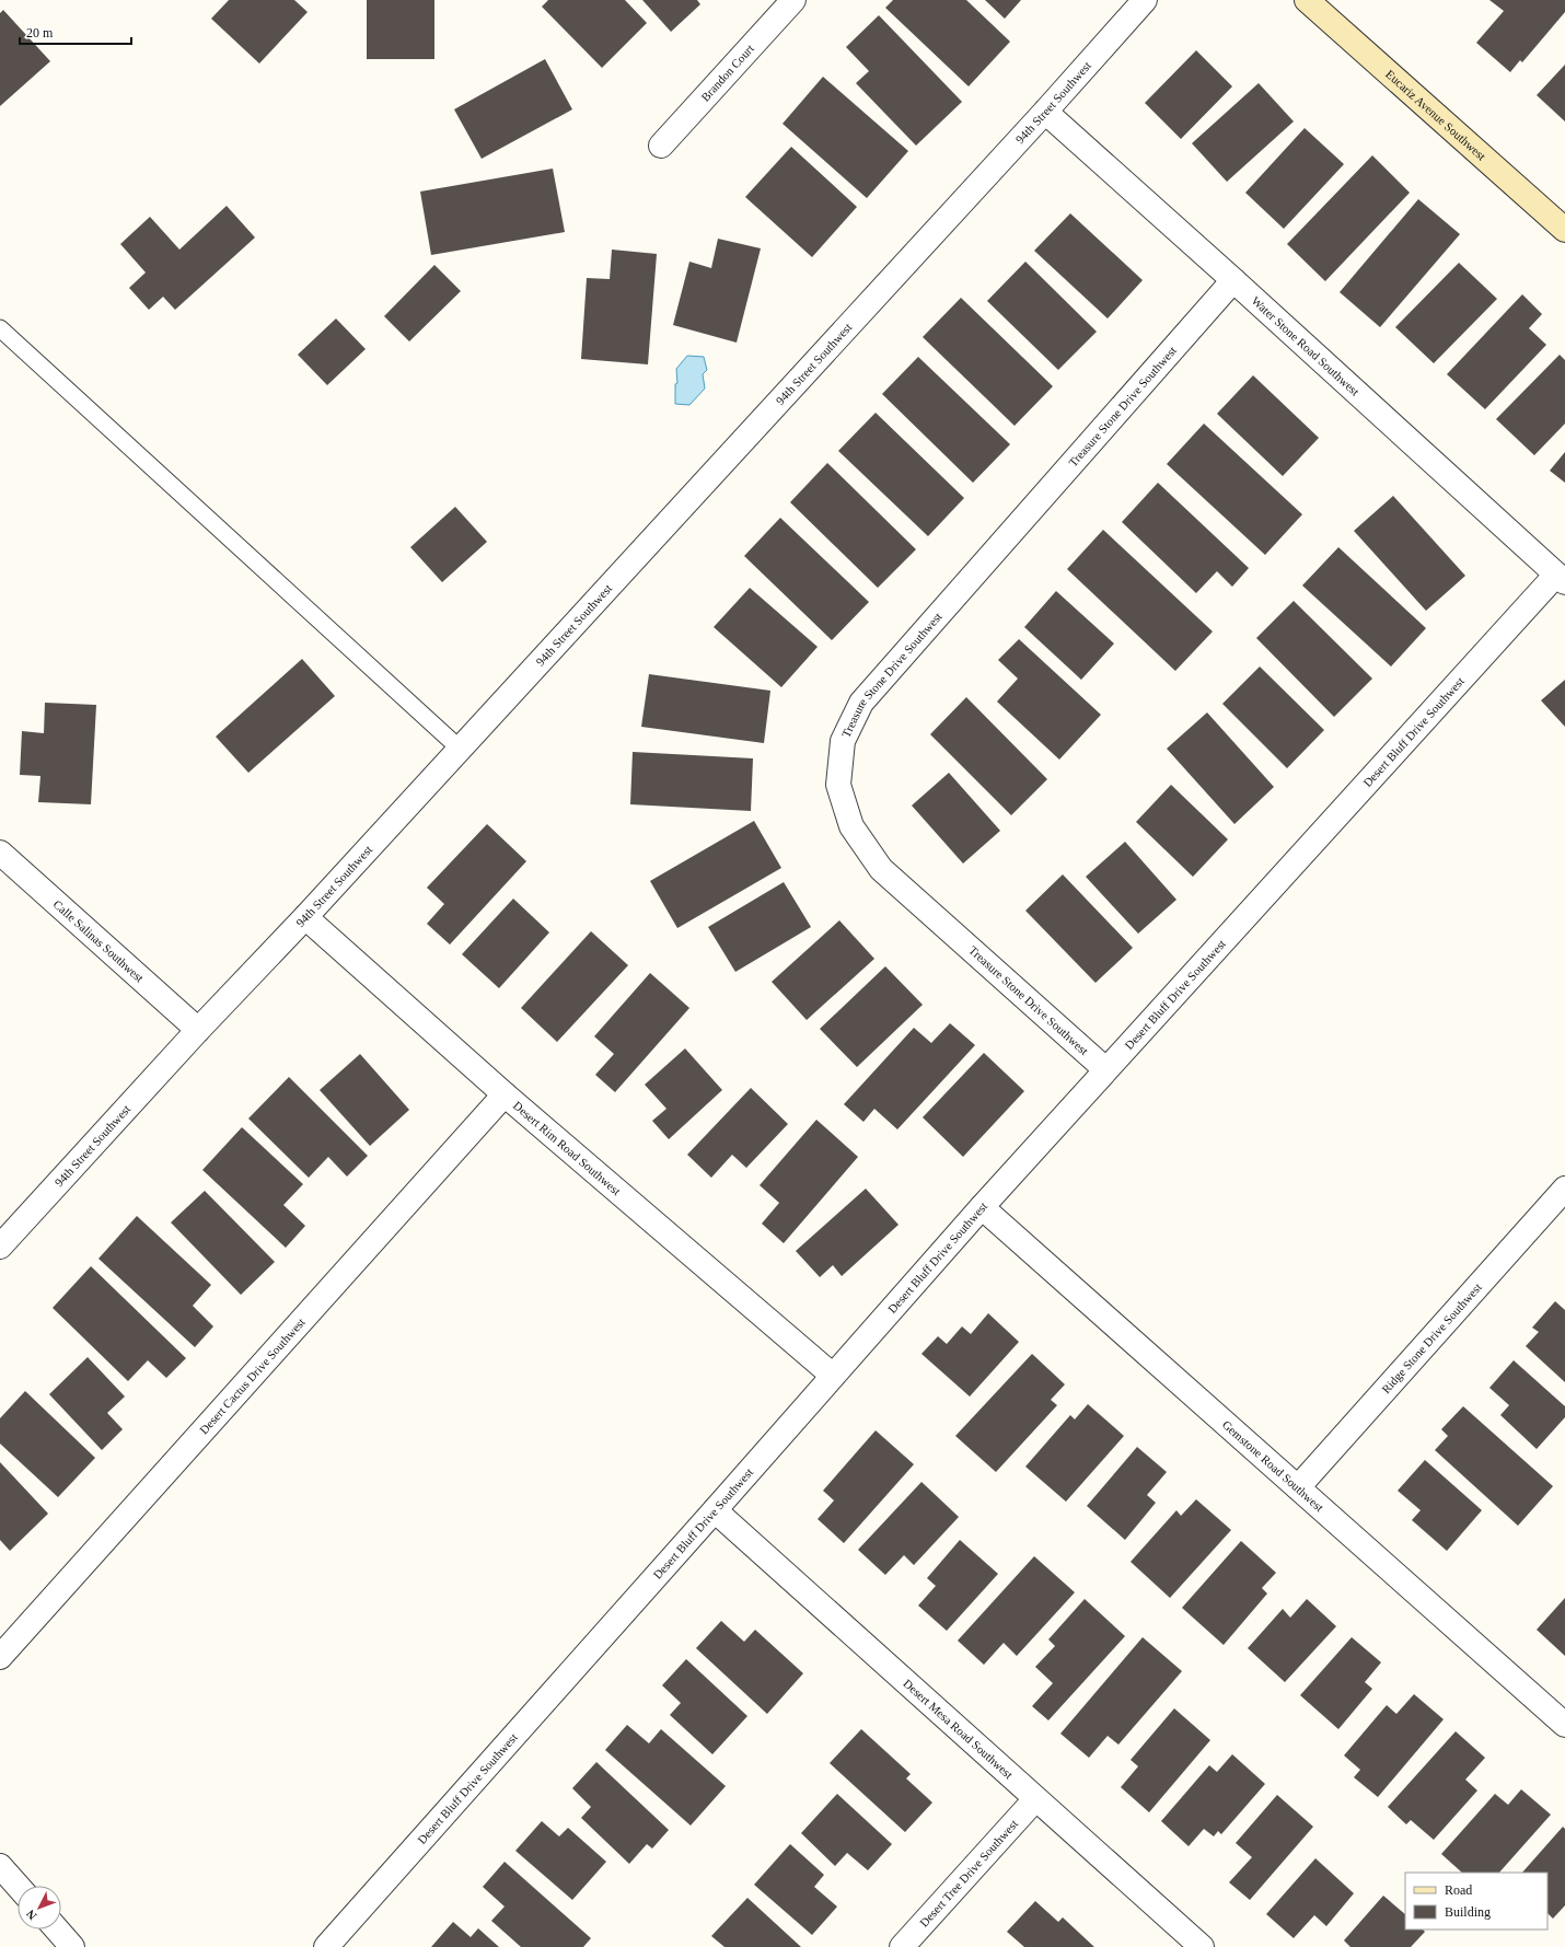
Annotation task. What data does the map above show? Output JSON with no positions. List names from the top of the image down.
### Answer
{
  "streets": {
    "street": [
      "Brandon Court",
      "94th Street Southwest",
      "Eucariz Avenue Southwest",
      "Water Stone Road Southwest",
      "Treasure Stone Drive Southwest",
      "Desert Bluff Drive Southwest",
      "Calle Salinas Southwest",
      "Desert Rim Road Southwest",
      "Ridge Stone Drive Southwest",
      "Desert Cactus Drive Southwest",
      "Gemstone Road Southwest",
      "Desert Mesa Road Southwest",
      "Desert Tree Drive Southwest"
    ]
  },
  "crossings": [
    ["94th Street Southwest", "Water Stone Road Southwest"],
    ["94th Street Southwest", "Calle Salinas Southwest"],
    ["94th Street Southwest", "Desert Rim Road Southwest"],
    ["Water Stone Road Southwest", "Treasure Stone Drive Southwest"],
    ["Water Stone Road Southwest", "Desert Bluff Drive Southwest"],
    ["Treasure Stone Drive Southwest", "Desert Bluff Drive Southwest"],
    ["Desert Bluff Drive Southwest", "Desert Rim Road Southwest"],
    ["Desert Bluff Drive Southwest", "Gemstone Road Southwest"],
    ["Desert Bluff Drive Southwest", "Desert Mesa Road Southwest"],
    ["Desert Rim Road Southwest", "Desert Cactus Drive Southwest"],
    ["Ridge Stone Drive Southwest", "Gemstone Road Southwest"],
    ["Desert Mesa Road Southwest", "Desert Tree Drive Southwest"]
  ],
  "legend": ["Road", "Building"],
  "scale_bar": "20 m",
  "north": "bottom left"
}
